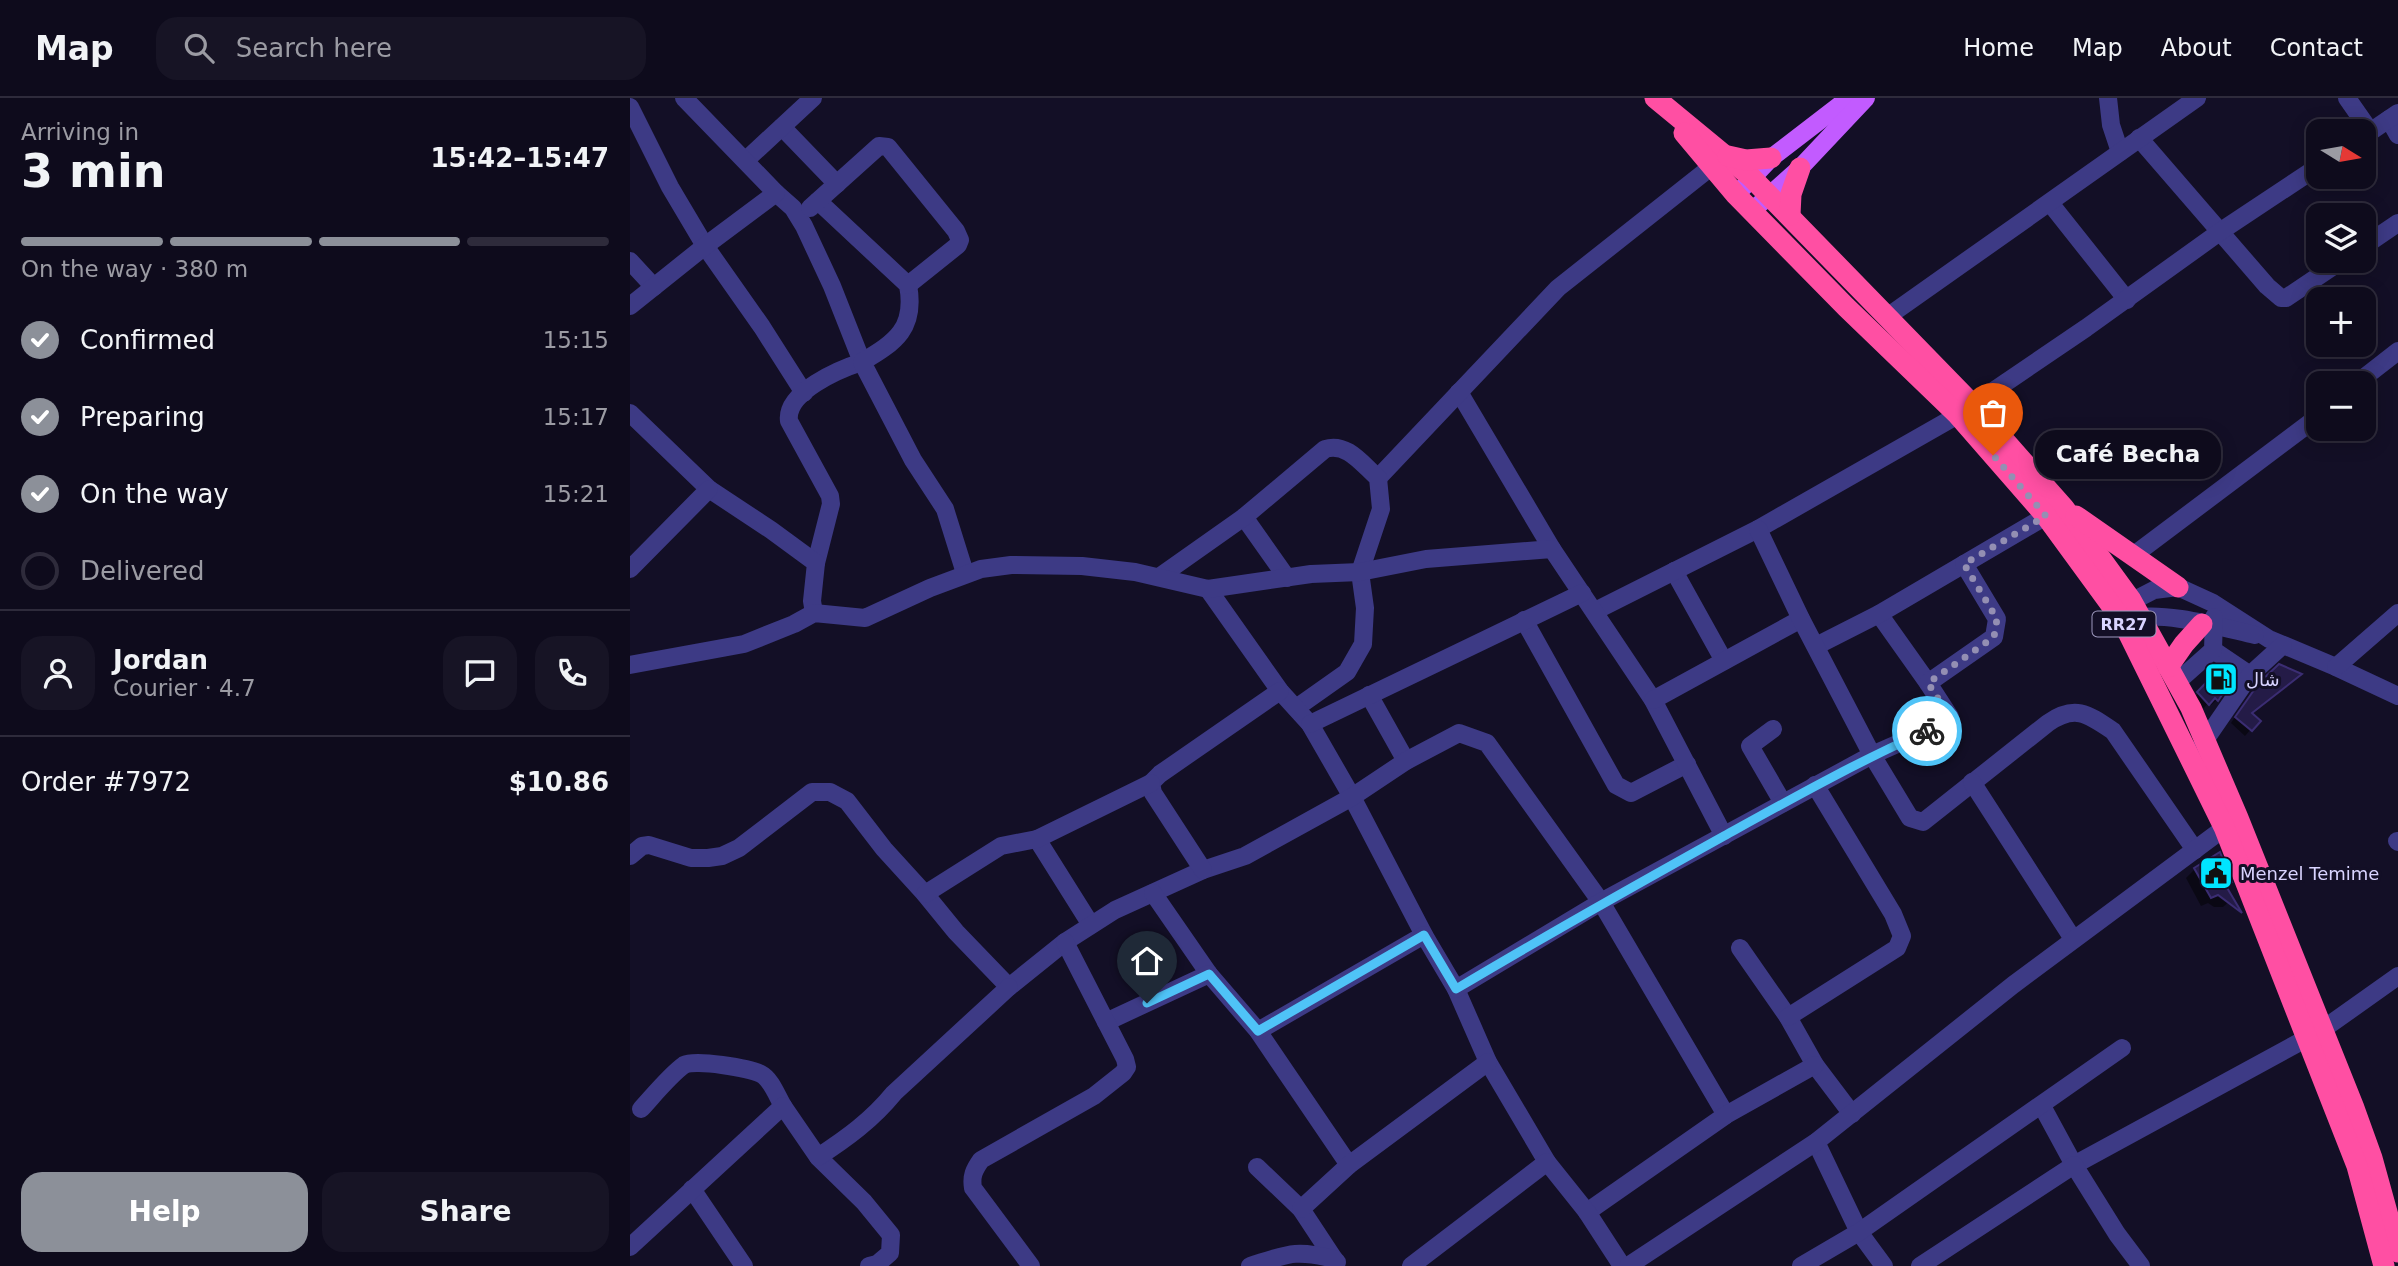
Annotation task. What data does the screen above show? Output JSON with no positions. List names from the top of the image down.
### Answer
{
  "streets": {
    "highway": ["RR27"]
  },
  "places": {
    "other": ["Café Becha"],
    "fuel station": ["شال"],
    "public building": ["Menzel Temime"]
  },
  "north": "right",
  "page": {
    "header": "Map",
    "search": "Search here",
    "nav": [
      "Home",
      "Map",
      "About",
      "Contact"
    ],
    "heading": ["3 min", "Arriving in", "15:42–15:47"],
    "panel": [
      "Jordan",
      "Courier · 4.7",
      "Order #7972",
      "$10.86"
    ],
    "map_buttons": ["+", "−"],
    "bar": "On the way · 380 m",
    "list": [
      ["Confirmed", "15:15"],
      ["Preparing", "15:17"],
      ["On the way", "15:21"],
      "Delivered"
    ],
    "bubble": "Café Becha",
    "buttons": ["Help", "Share"]
  }
}
